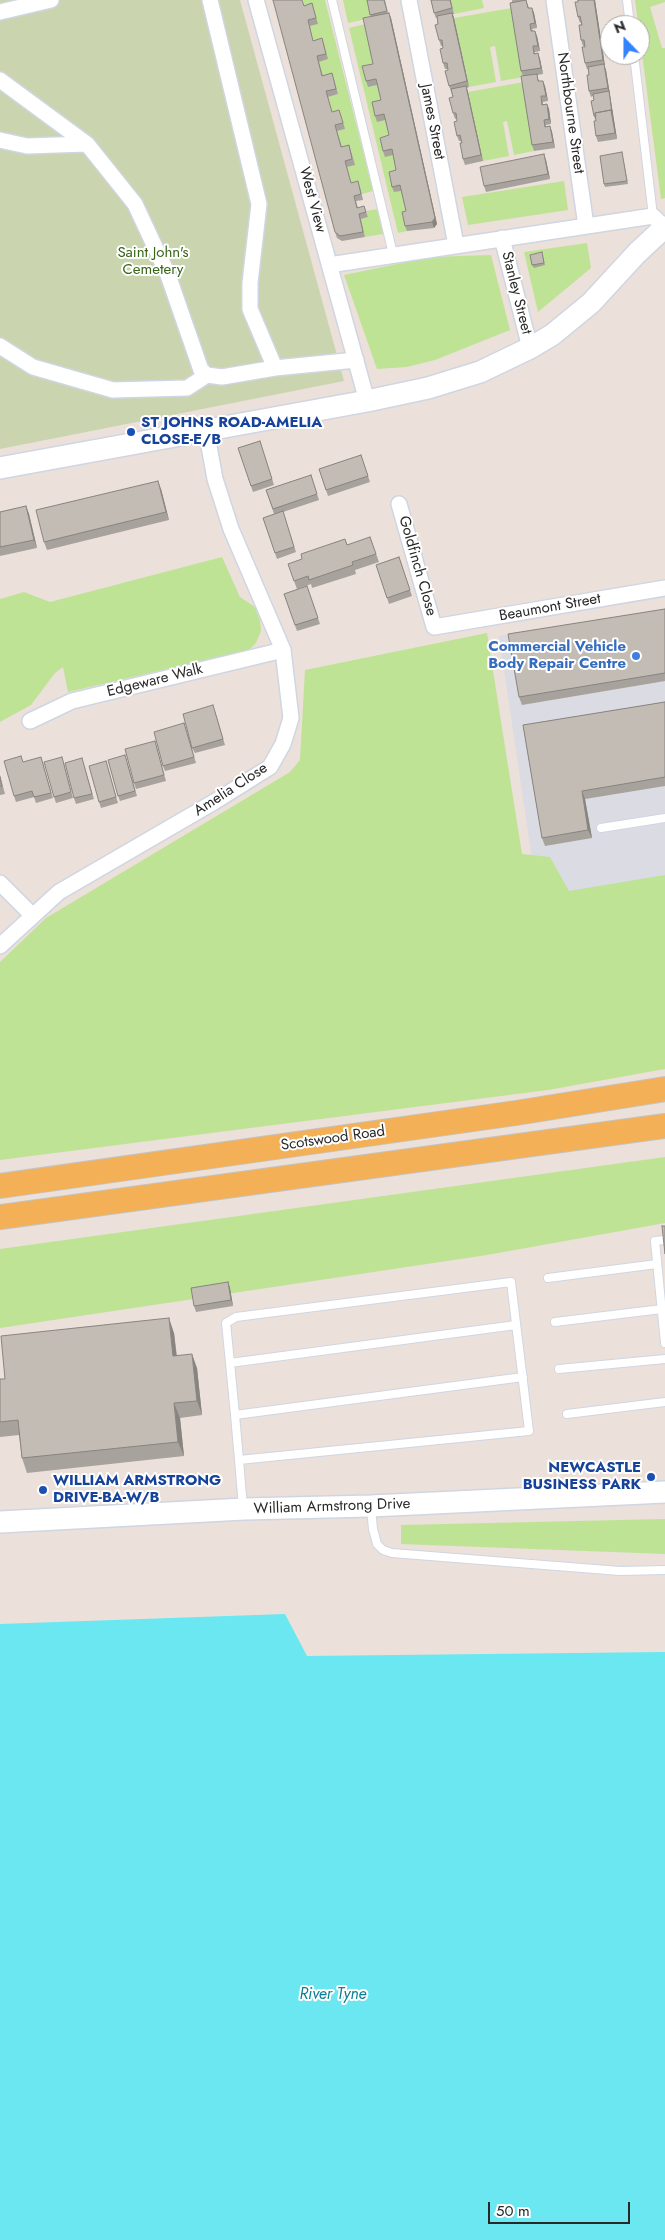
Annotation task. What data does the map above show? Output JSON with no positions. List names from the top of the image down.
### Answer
{
  "streets": {
    "main road": ["Scotswood Road"],
    "street": [
      "Northbourne Street",
      "James Street",
      "West View",
      "Stanley Street",
      "Goldfinch Close",
      "Beaumont Street",
      "Edgeware Walk",
      "Amelia Close",
      "William Armstrong Drive"
    ]
  },
  "crossings": [
    ["Goldfinch Close", "Beaumont Street"],
    ["Edgeware Walk", "Amelia Close"]
  ],
  "water": ["River Tyne"],
  "parks": ["Saint John's Cemetery"],
  "places": [
    "ST JOHNS ROAD-AMELIA CLOSE-E/B",
    "Commercial Vehicle Body Repair Centre",
    "NEWCASTLE BUSINESS PARK",
    "WILLIAM ARMSTRONG DRIVE-BA-W/B"
  ],
  "scale_bar": "50 m",
  "north": "top"
}
